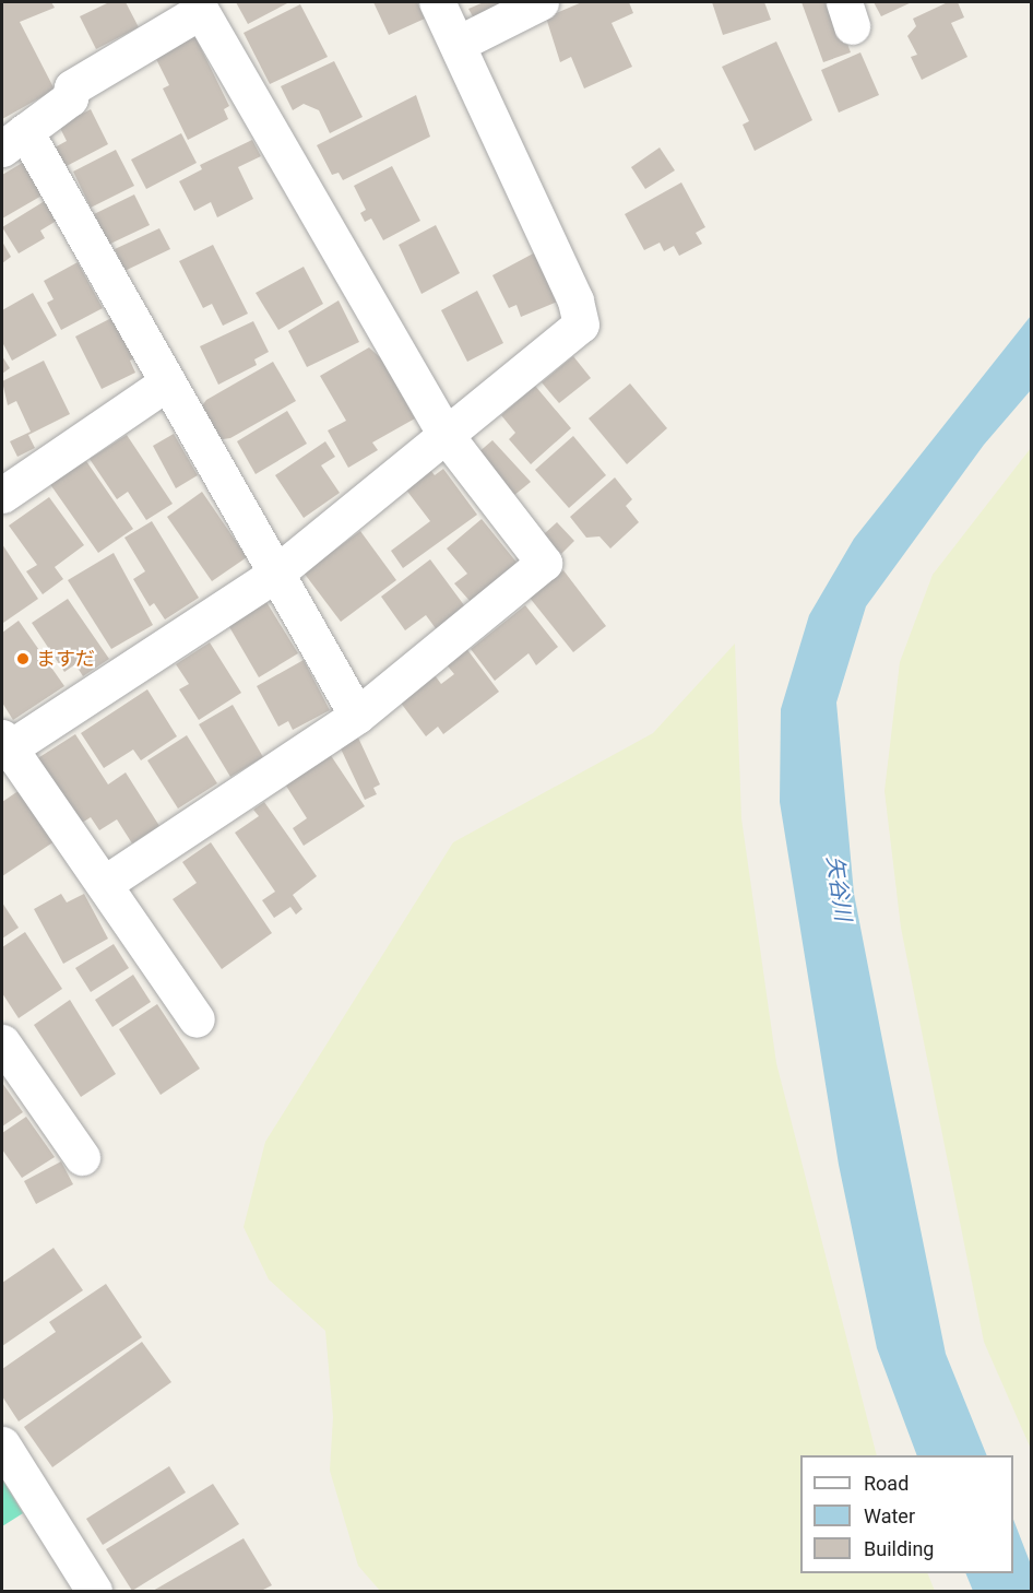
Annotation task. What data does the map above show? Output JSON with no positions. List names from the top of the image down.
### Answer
{
  "water": ["矢谷川"],
  "places": ["ますだ"],
  "legend": ["Road", "Water", "Building"]
}
